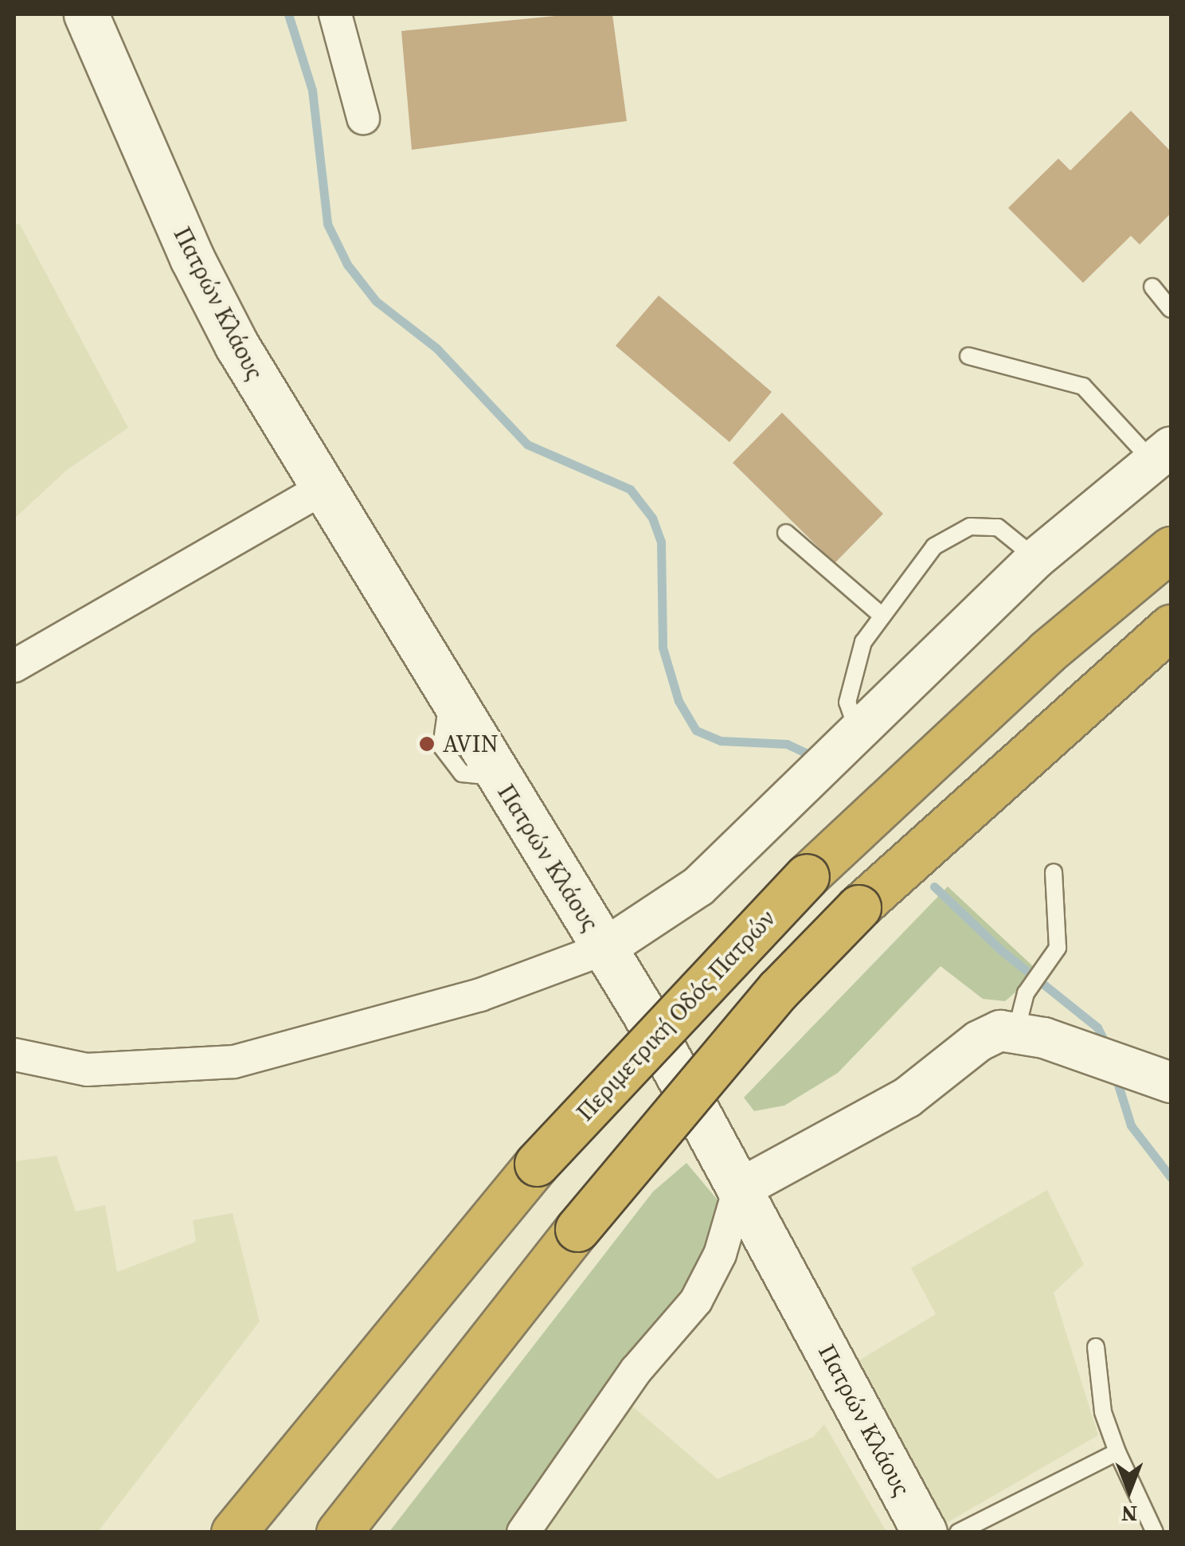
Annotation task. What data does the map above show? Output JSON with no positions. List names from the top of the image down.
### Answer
{
  "streets": {
    "highway": ["Περιμετρική Οδός Πατρών"],
    "main road": ["Πατρών Κλάους"]
  },
  "places": ["AVIN"],
  "north": "bottom"
}
